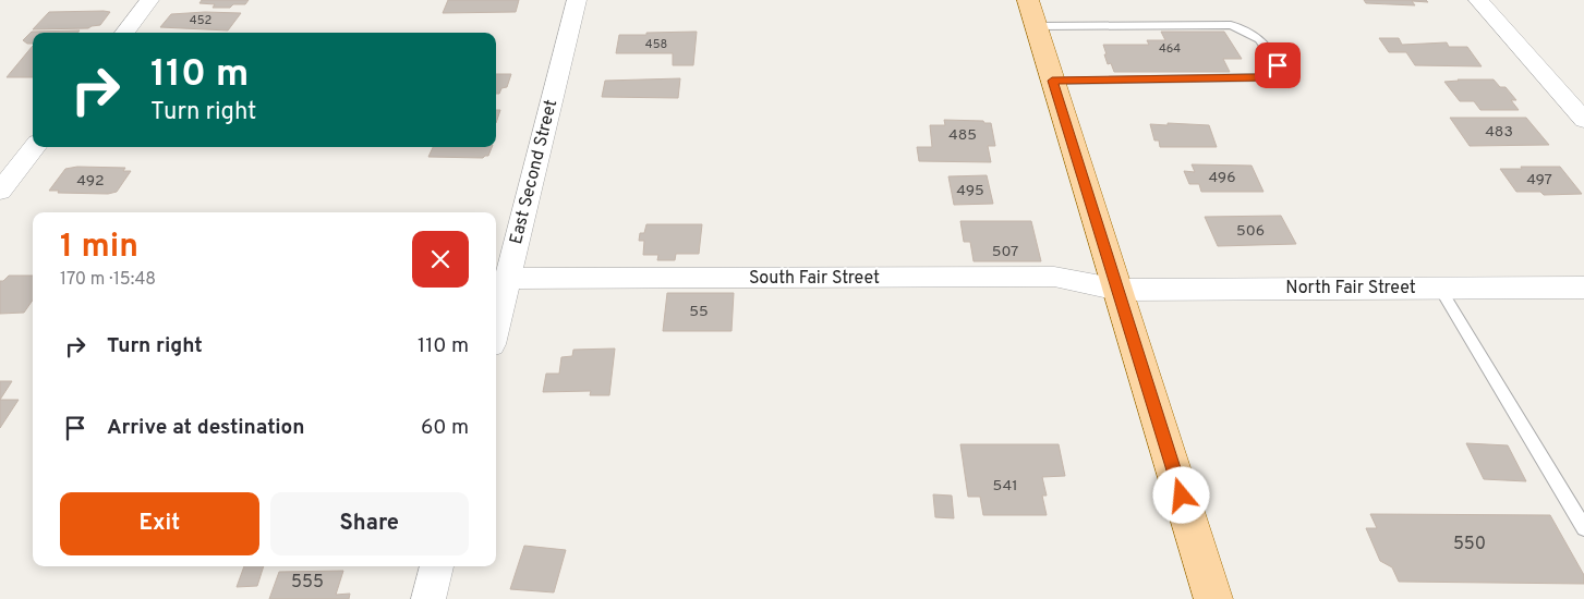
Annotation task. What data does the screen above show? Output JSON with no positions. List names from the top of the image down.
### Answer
{
  "streets": {
    "street": ["East Second Street", "South Fair Street", "North Fair Street"]
  },
  "crossings": [
    ["East Second Street", "South Fair Street"],
    ["South Fair Street", "North Fair Street"]
  ],
  "house_numbers": [
    "452",
    "458",
    "464",
    "483",
    "485",
    "496",
    "497",
    "492",
    "495",
    "506",
    "507",
    "55",
    "541",
    "550",
    "555"
  ],
  "page": {
    "turn": ["110 m", "Turn right"],
    "heading": ["1 min", "170 m · 15:48"],
    "list": [
      {
        "name": "Turn right",
        "value": "110 m"
      },
      {
        "name": "Arrive at destination",
        "value": "60 m"
      }
    ],
    "buttons": ["Exit", "Share"]
  }
}
